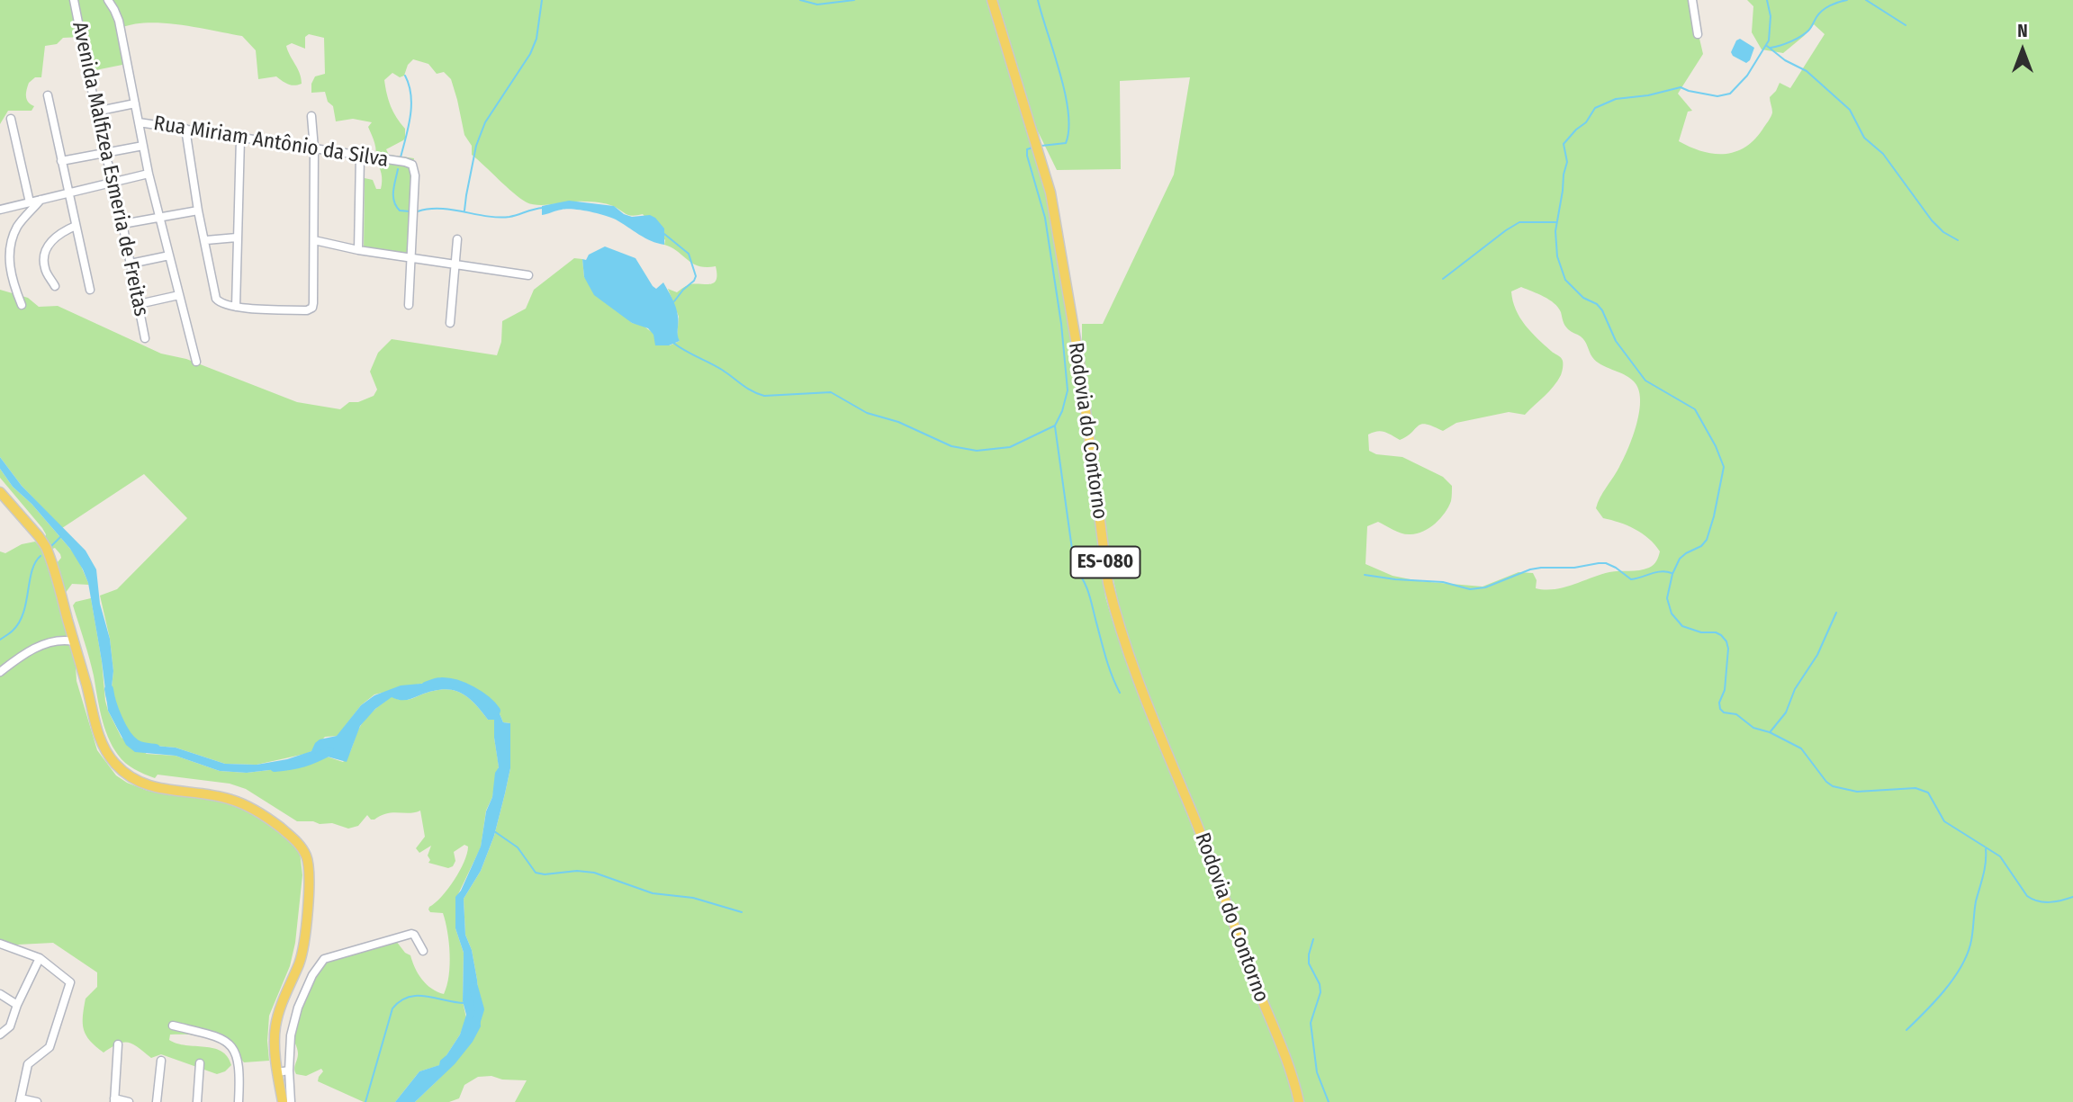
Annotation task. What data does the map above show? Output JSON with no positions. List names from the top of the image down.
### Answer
{
  "streets": {
    "main road": ["Rodovia do Contorno", "ES-080"],
    "street": ["Rua Miriam Antônio da Silva", "Avenida Malfizea Esmeria de Freitas"]
  },
  "north": "top"
}
